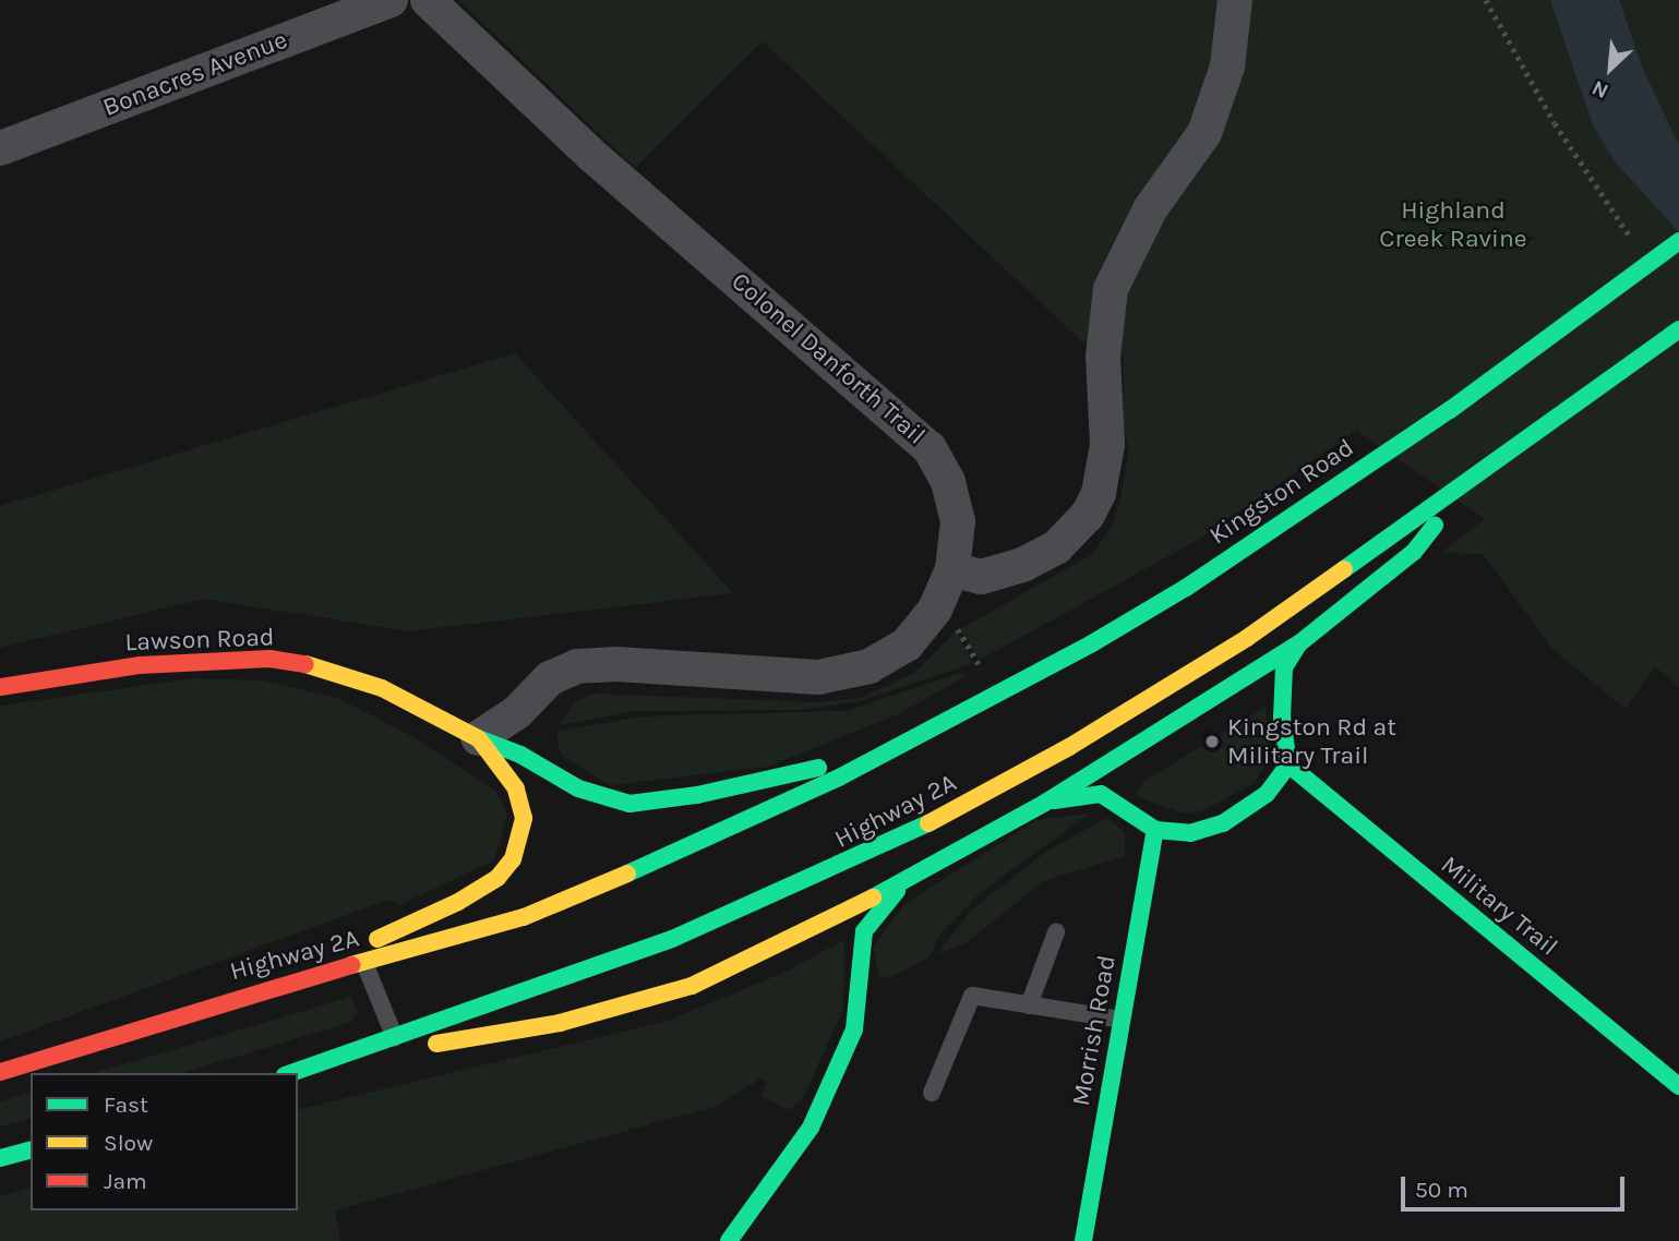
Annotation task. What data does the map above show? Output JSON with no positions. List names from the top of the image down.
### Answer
{
  "streets": {
    "main road": [
      "Kingston Road",
      "Lawson Road",
      "Highway 2A",
      "Military Trail",
      "Morrish Road"
    ],
    "street": ["Bonacres Avenue", "Colonel Danforth Trail"]
  },
  "crossings": [
    ["Colonel Danforth Trail", "Lawson Road"],
    ["Kingston Road", "Highway 2A"]
  ],
  "parks": ["Highland Creek Ravine"],
  "places": ["Kingston Rd at Military Trail"],
  "legend": ["Fast", "Slow", "Jam"],
  "scale_bar": "50 m",
  "north": "bottom left"
}
